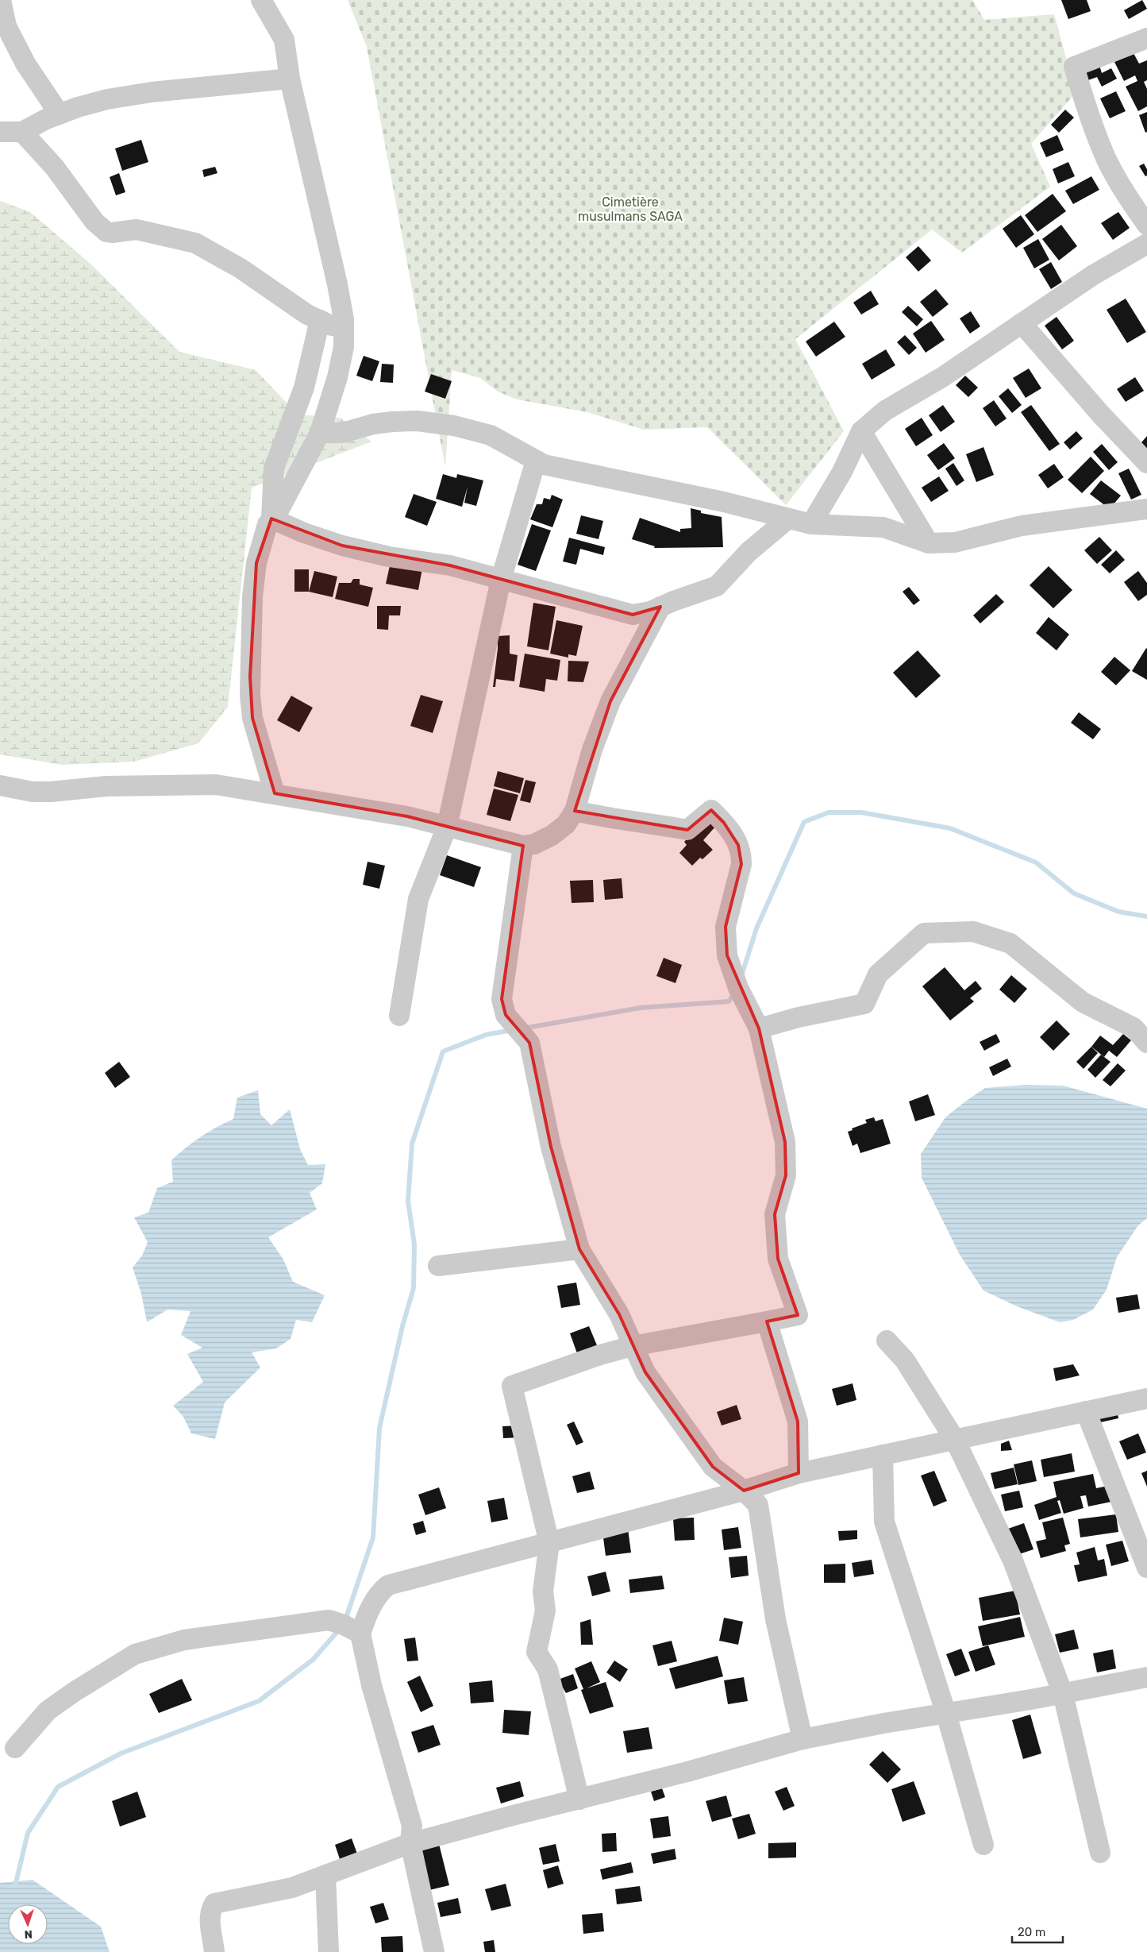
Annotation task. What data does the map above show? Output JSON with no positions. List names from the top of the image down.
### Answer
{
  "parks": ["Cimetière musulmans SAGA"],
  "scale_bar": "20 m",
  "north": "bottom"
}
